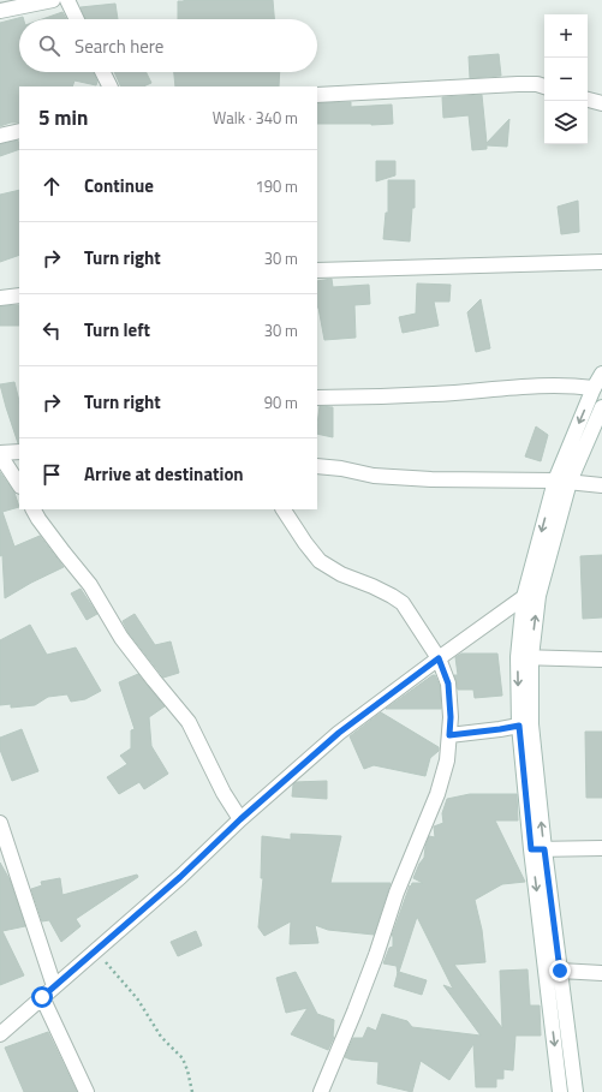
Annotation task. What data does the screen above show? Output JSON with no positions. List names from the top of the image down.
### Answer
{
  "page": {
    "map_buttons": ["+", "−"],
    "search": "Search here",
    "heading": ["5 min", "Walk · 340 m"],
    "list": [
      ["Continue", "190 m"],
      ["Turn right", "30 m"],
      ["Turn left", "30 m"],
      ["Turn right", "90 m"],
      "Arrive at destination"
    ]
  }
}
